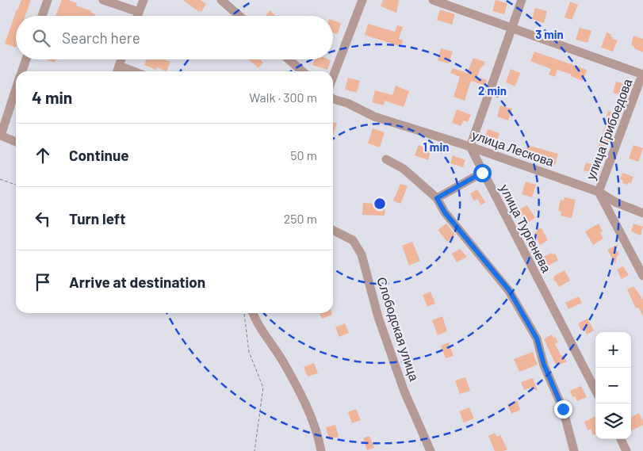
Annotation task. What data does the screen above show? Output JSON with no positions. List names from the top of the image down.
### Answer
{
  "streets": {
    "street": [
      "улица Грибоедова",
      "улица Лескова",
      "улица Тургенева",
      "Слободская улица"
    ]
  },
  "crossings": [
    ["улица Грибоедова", "улица Лескова"],
    ["улица Лескова", "улица Тургенева"]
  ],
  "page": {
    "search": "Search here",
    "heading": ["4 min", "Walk · 300 m"],
    "list": [
      ["Continue", "50 m"],
      ["Turn left", "250 m"],
      "Arrive at destination"
    ],
    "map_buttons": ["+", "−"]
  },
  "rings": ["3 min", "2 min", "1 min"]
}
